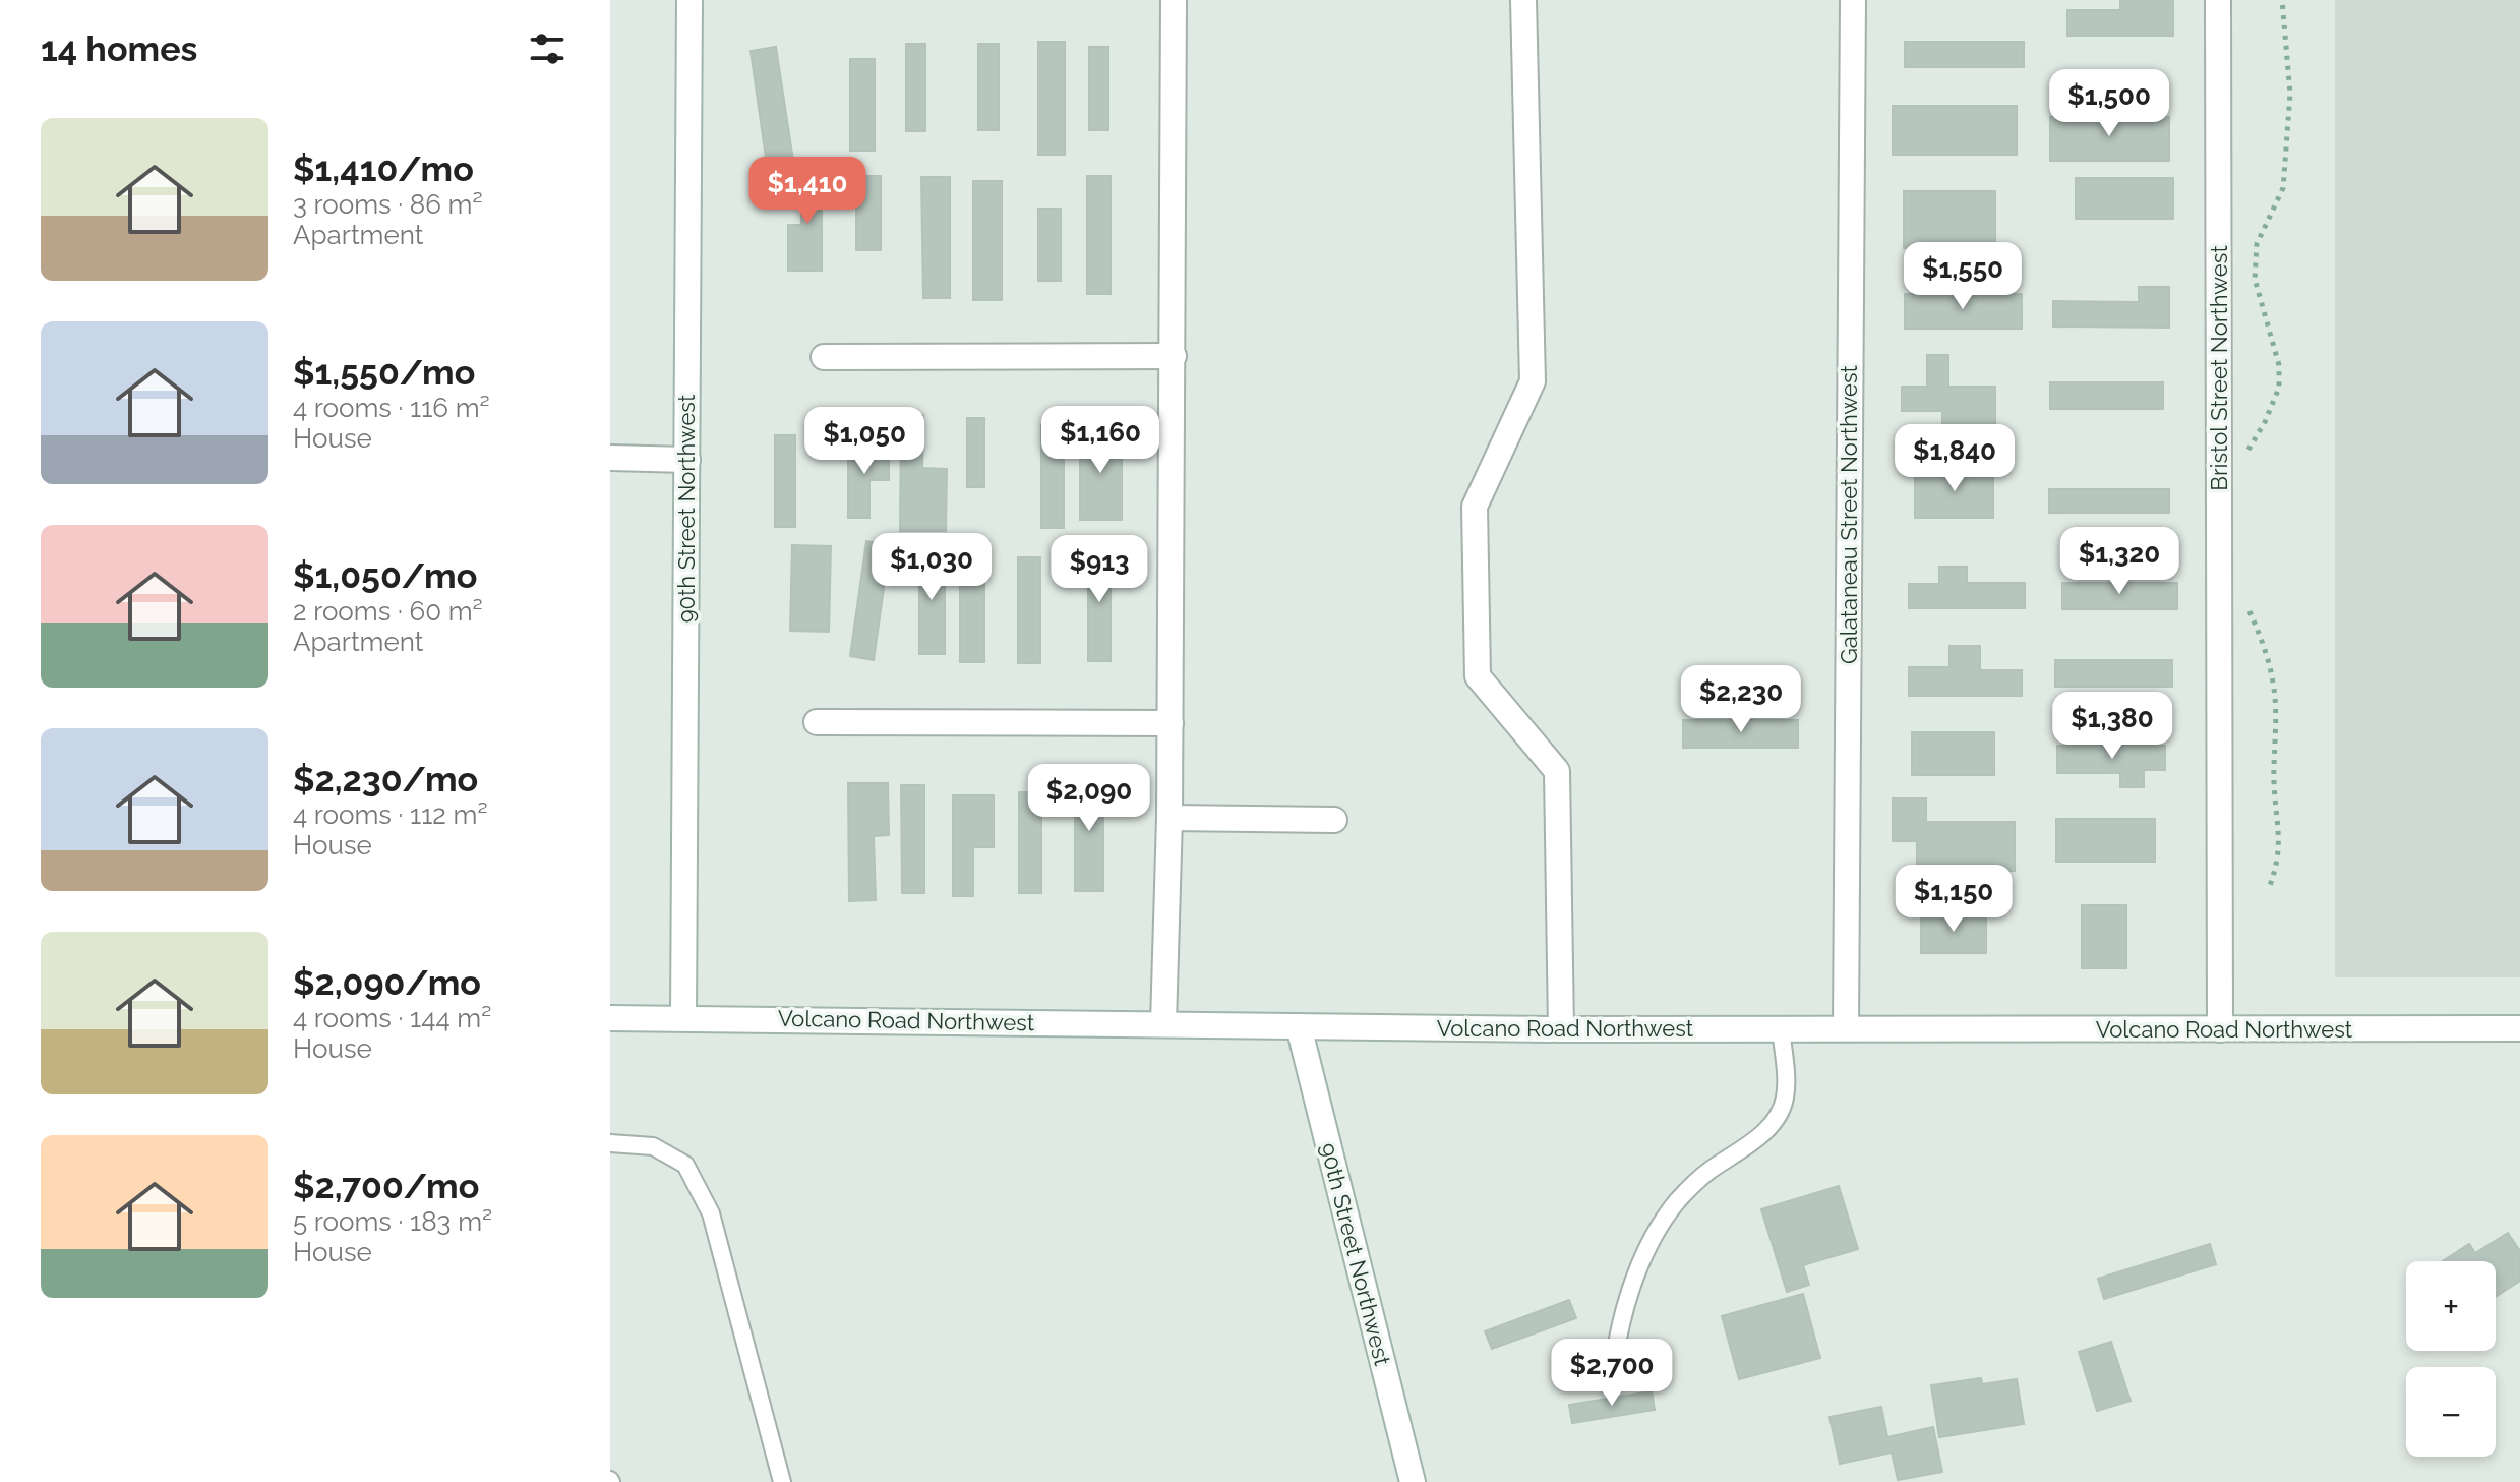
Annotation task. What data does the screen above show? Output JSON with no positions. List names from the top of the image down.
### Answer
{
  "streets": {
    "street": [
      "Bristol Street Northwest",
      "90th Street Northwest",
      "Galataneau Street Northwest",
      "Volcano Road Northwest"
    ]
  },
  "crossings": [
    ["Bristol Street Northwest", "Volcano Road Northwest"],
    ["90th Street Northwest", "Volcano Road Northwest"],
    ["Galataneau Street Northwest", "Volcano Road Northwest"]
  ],
  "page": {
    "heading": "14 homes",
    "price": [
      "$1,500",
      "$1,410",
      "$1,550",
      "$1,160",
      "$1,050",
      "$1,840",
      "$1,320",
      "$1,030",
      "$913",
      "$2,230",
      "$1,380",
      "$2,090",
      "$1,150",
      "$2,700"
    ],
    "list": [
      {
        "name": "$1,410/mo",
        "note": "3 rooms · 86 m² · Apartment"
      },
      {
        "name": "$1,550/mo",
        "note": "4 rooms · 116 m² · House"
      },
      {
        "name": "$1,050/mo",
        "note": "2 rooms · 60 m² · Apartment"
      },
      {
        "name": "$2,230/mo",
        "note": "4 rooms · 112 m² · House"
      },
      {
        "name": "$2,090/mo",
        "note": "4 rooms · 144 m² · House"
      },
      {
        "name": "$2,700/mo",
        "note": "5 rooms · 183 m² · House"
      }
    ],
    "map_buttons": ["+", "−"]
  }
}
